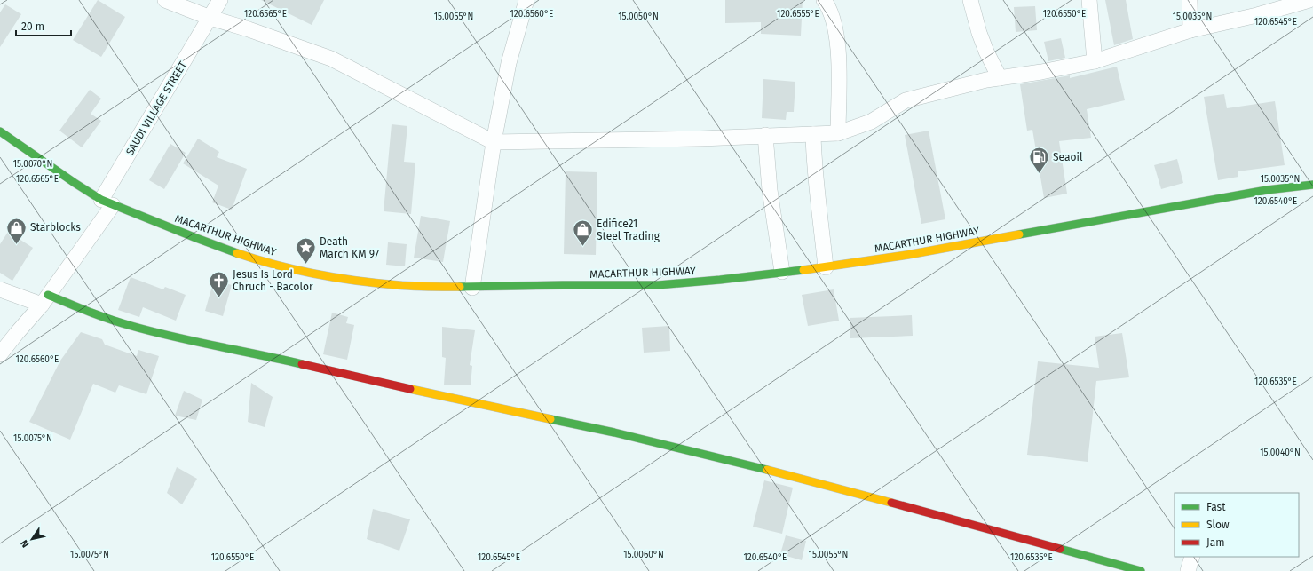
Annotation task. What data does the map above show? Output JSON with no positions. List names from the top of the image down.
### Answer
{
  "streets": {
    "main road": ["MACARTHUR HIGHWAY"],
    "street": ["SAUDI VILLAGE STREET"]
  },
  "crossings": [
    ["SAUDI VILLAGE STREET", "MACARTHUR HIGHWAY"]
  ],
  "places": {
    "fuel station": ["Seaoil"],
    "shop": ["Starblocks", "Edifice21 Steel Trading"],
    "place": ["Death March KM 97"],
    "church": ["Jesus Is Lord Chruch - Bacolor"]
  },
  "legend": ["Fast", "Slow", "Jam"],
  "scale_bar": "20 m",
  "north": "bottom left",
  "coordinates": [
    "120.6565°E",
    "120.6560°E",
    "120.6555°E",
    "120.6550°E",
    "15.0055°N",
    "15.0050°N",
    "15.0035°N",
    "120.6545°E",
    "15.0070°N",
    "120.6540°E",
    "120.6535°E",
    "15.0075°N",
    "15.0040°N",
    "15.0060°N"
  ]
}
